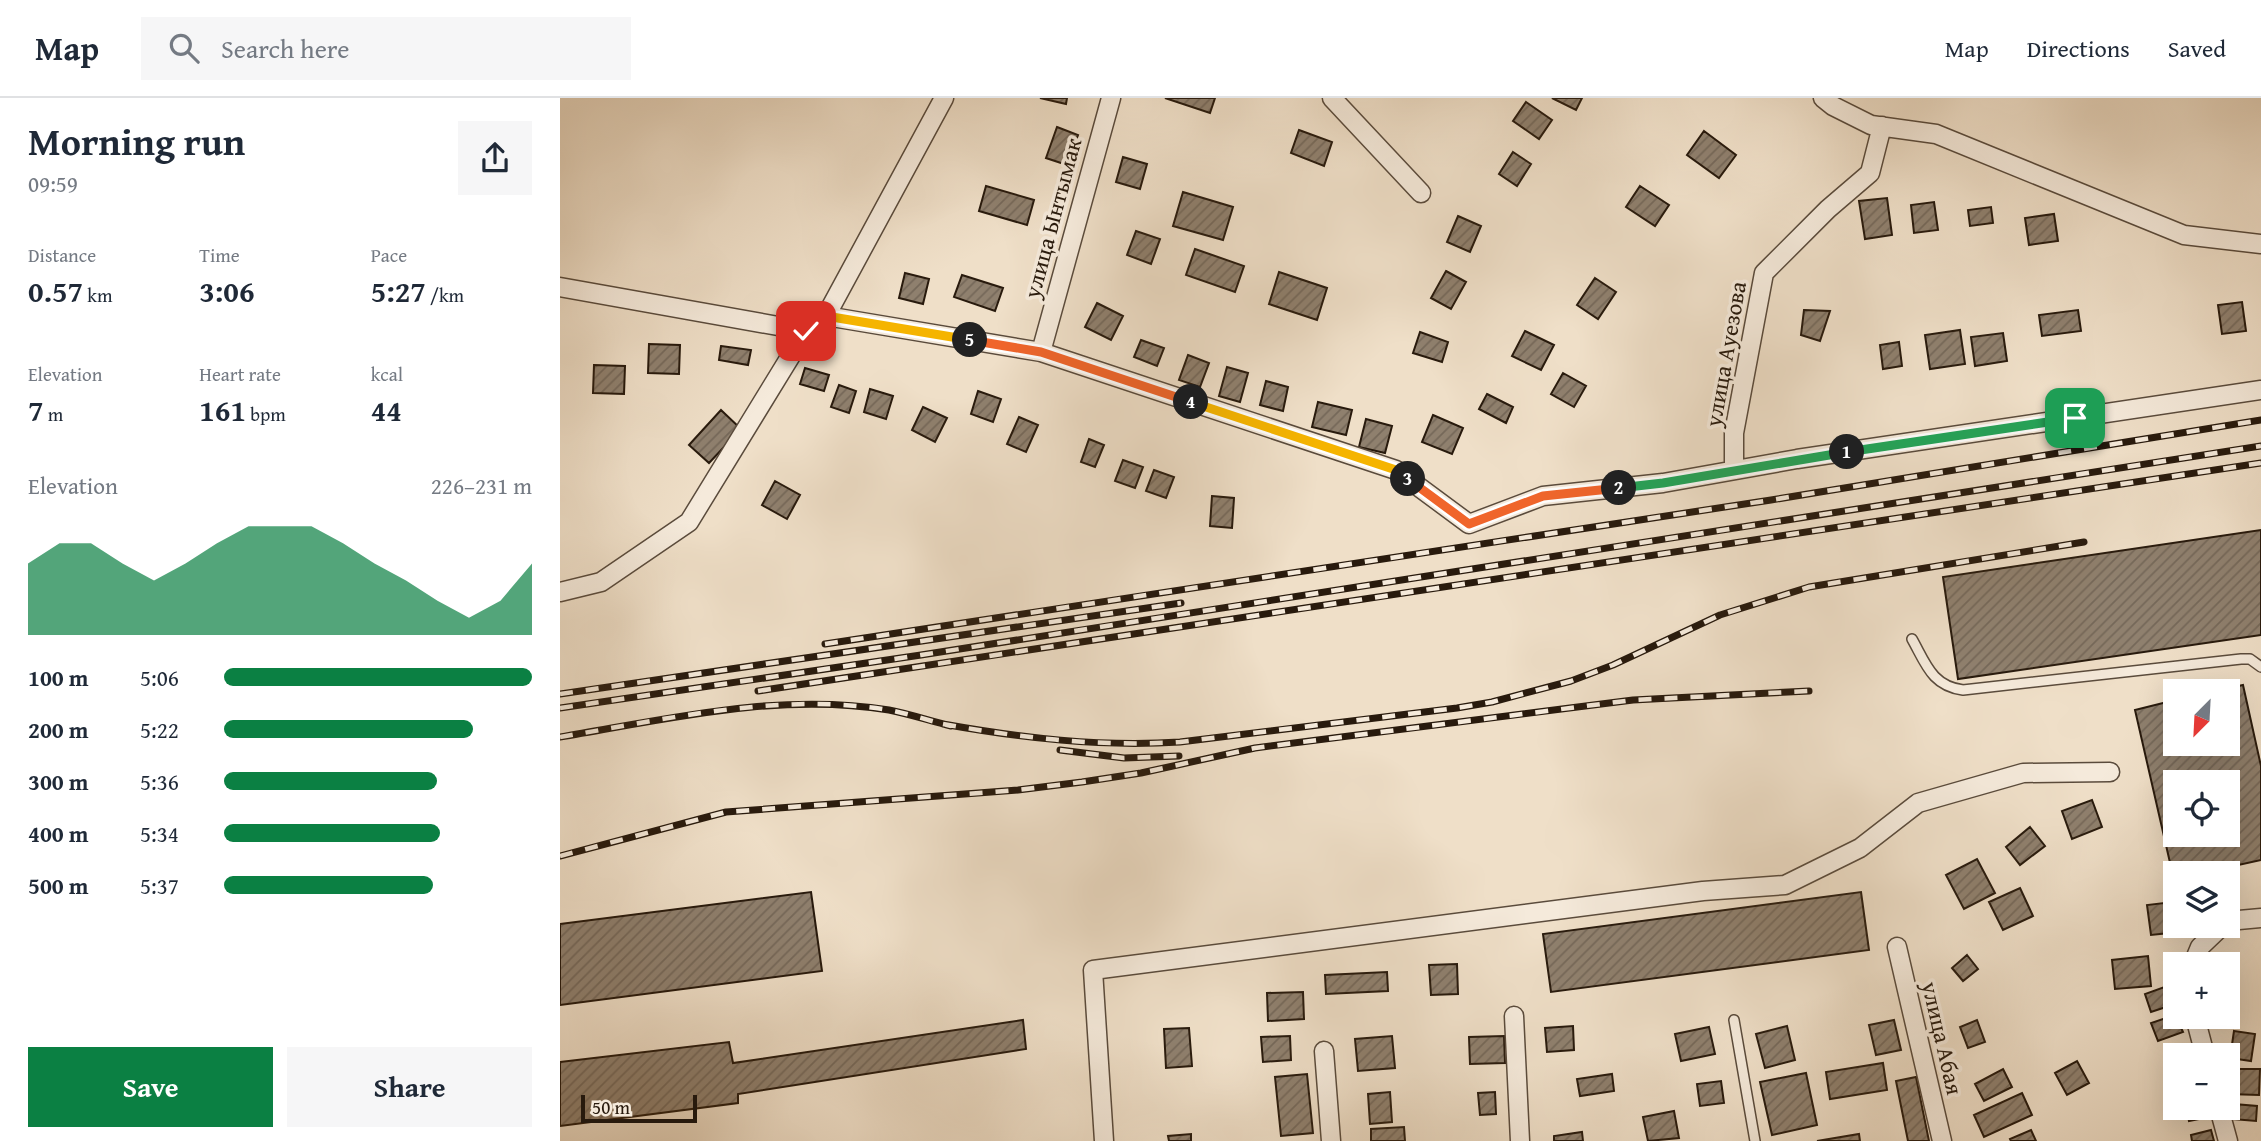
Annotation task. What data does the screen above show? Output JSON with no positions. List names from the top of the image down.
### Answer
{
  "streets": {
    "street": ["улица Ынтымак", "улица Ауезова", "улица Абая"]
  },
  "scale_bar": "50 m",
  "north": "bottom left",
  "page": {
    "header": "Map",
    "search": "Search here",
    "nav": ["Map", "Directions", "Saved"],
    "heading": ["Morning run", "09:59"],
    "stats": [
      ["Distance", "0.57 km"],
      ["Time", "3:06"],
      ["Pace", "5:27 /km"],
      ["Elevation", "7 m"],
      ["Heart rate", "161 bpm"],
      ["kcal", "44"]
    ],
    "pins": [
      "5",
      "4",
      "1",
      "3",
      "2"
    ],
    "chart": ["Elevation", "226–231 m"],
    "list": [
      {
        "name": "100 m",
        "note": "5:06"
      },
      {
        "name": "200 m",
        "note": "5:22"
      },
      {
        "name": "300 m",
        "note": "5:36"
      },
      {
        "name": "400 m",
        "note": "5:34"
      },
      {
        "name": "500 m",
        "note": "5:37"
      }
    ],
    "map_buttons": ["+", "−"],
    "buttons": ["Save", "Share"],
    "scale": "50 m"
  }
}
